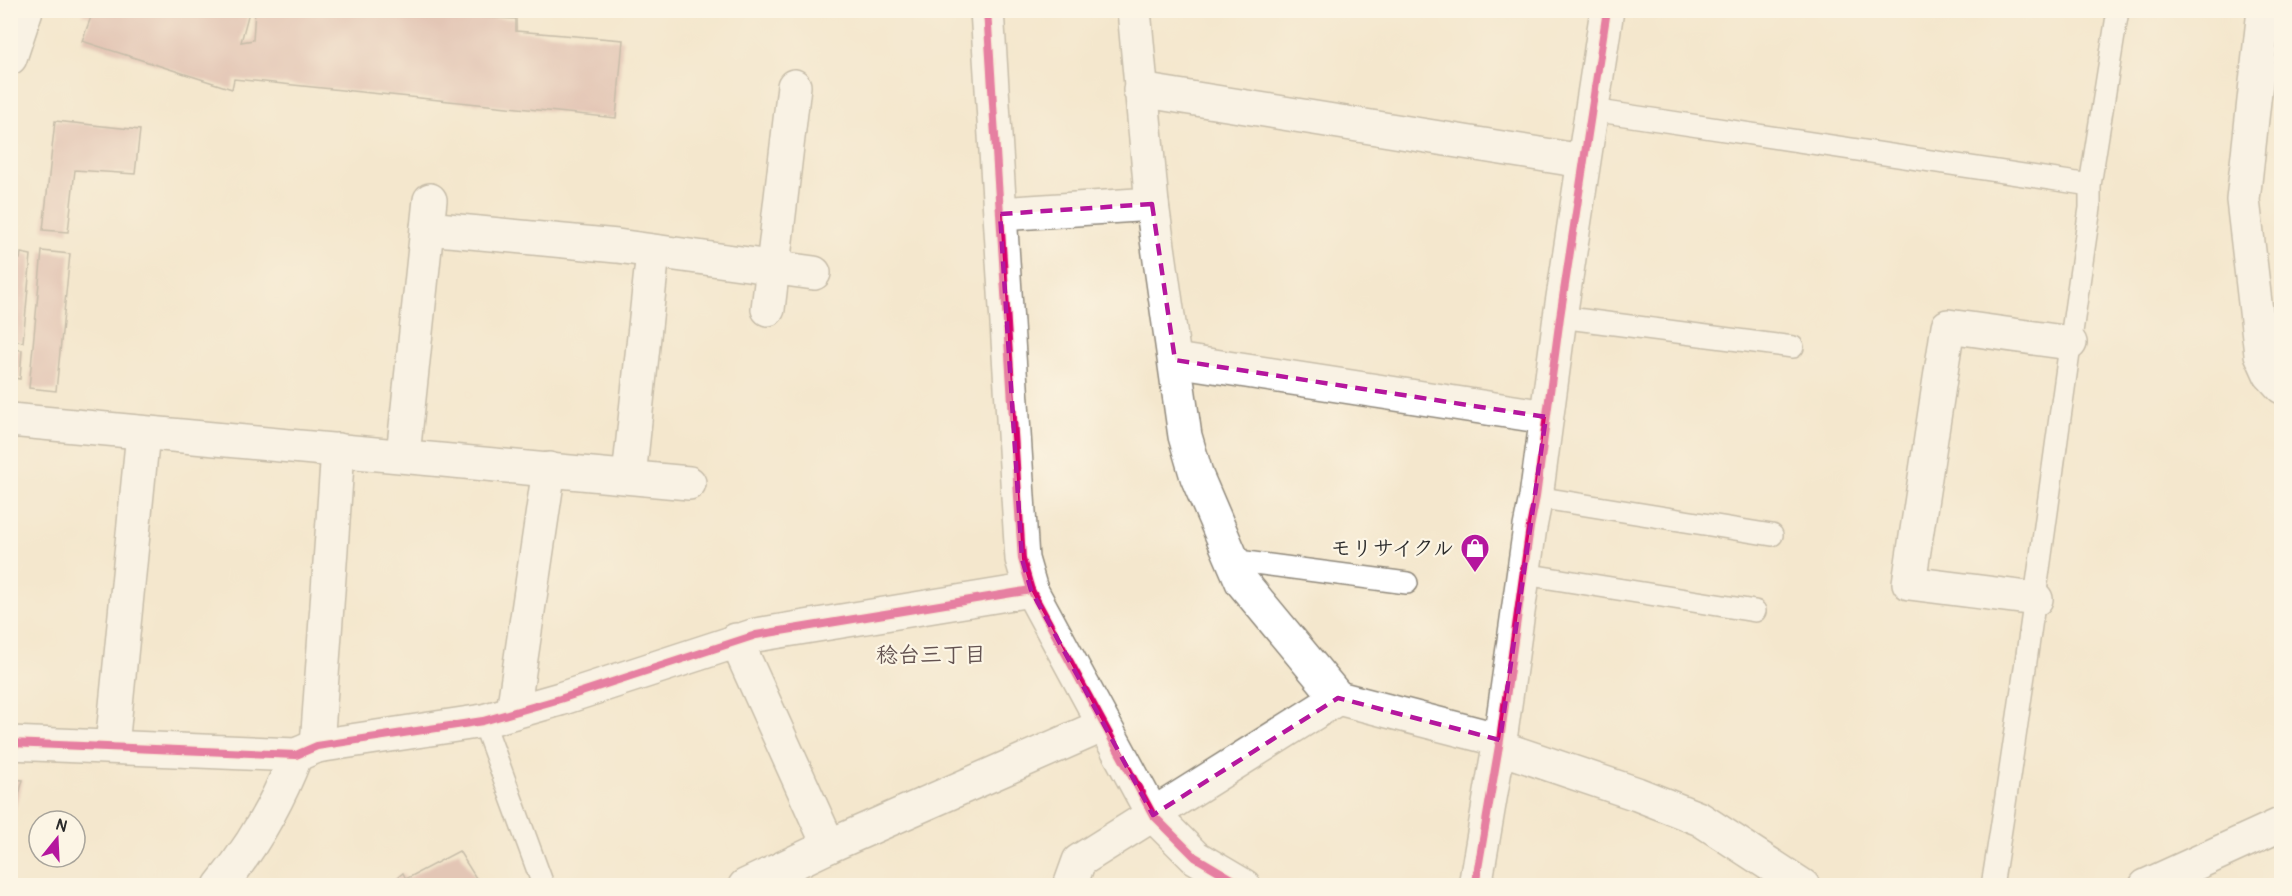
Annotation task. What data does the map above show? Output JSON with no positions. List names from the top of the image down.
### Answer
{
  "districts": ["稔台三丁目"],
  "places": {
    "shop": ["モリサイクル"]
  },
  "north": "top"
}
